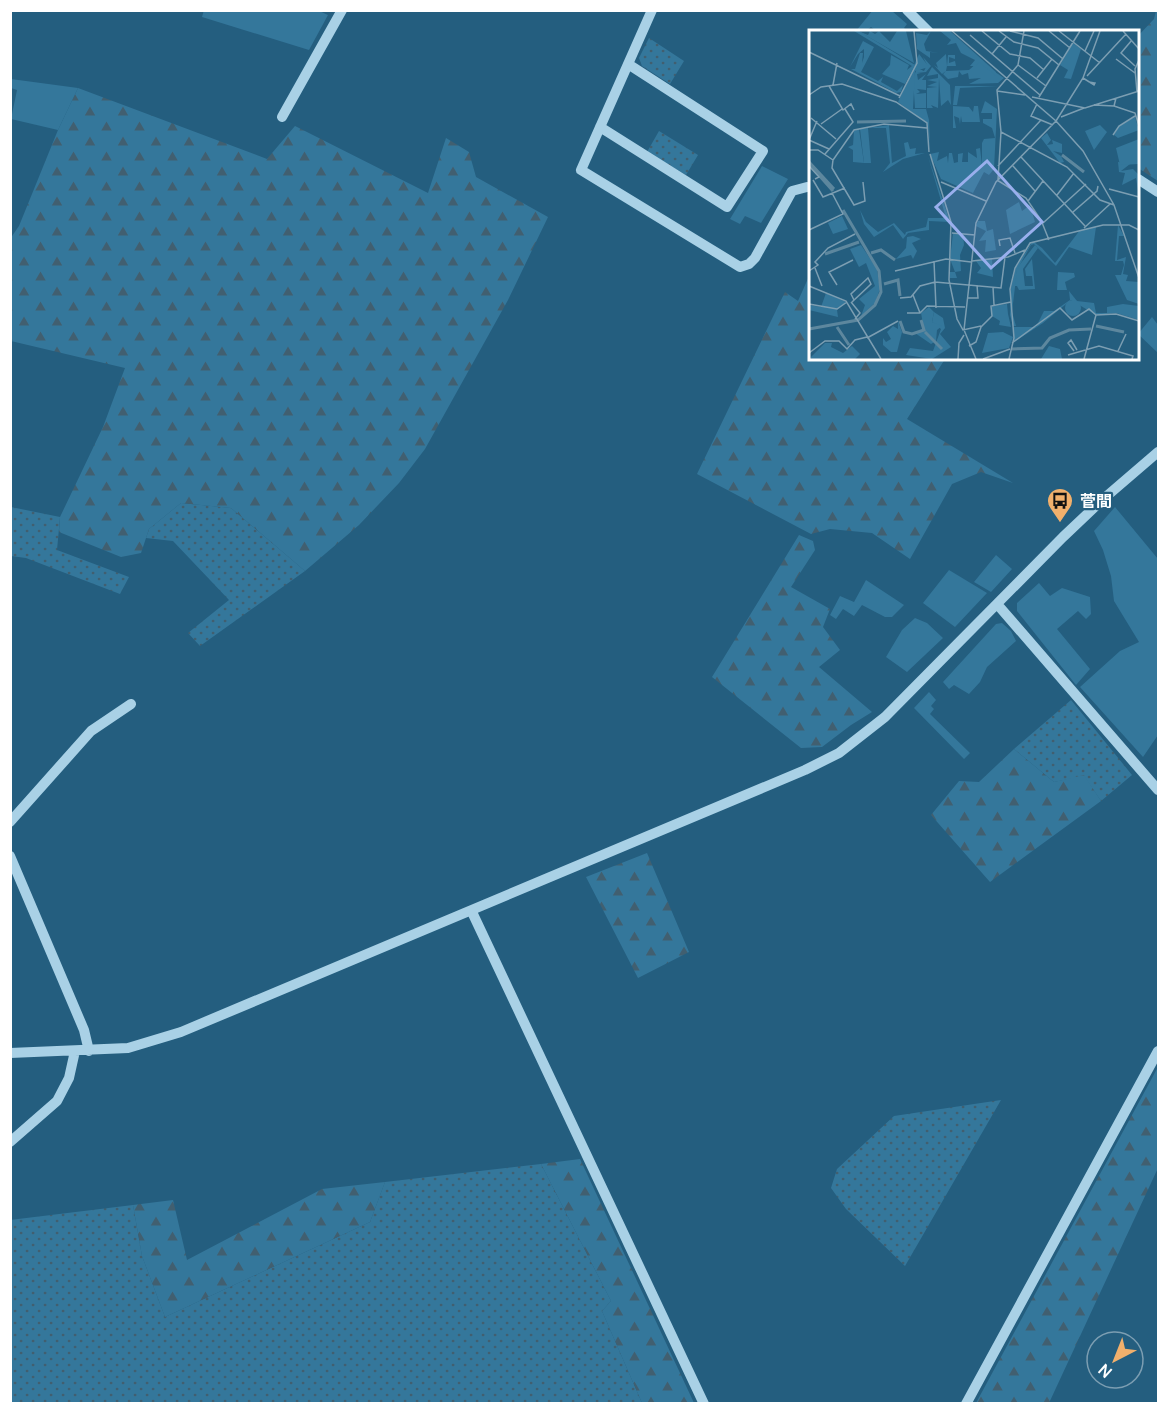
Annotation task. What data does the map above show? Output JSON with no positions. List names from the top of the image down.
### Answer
{
  "places": {
    "bus stop": ["菅間"]
  },
  "north": "bottom left"
}
